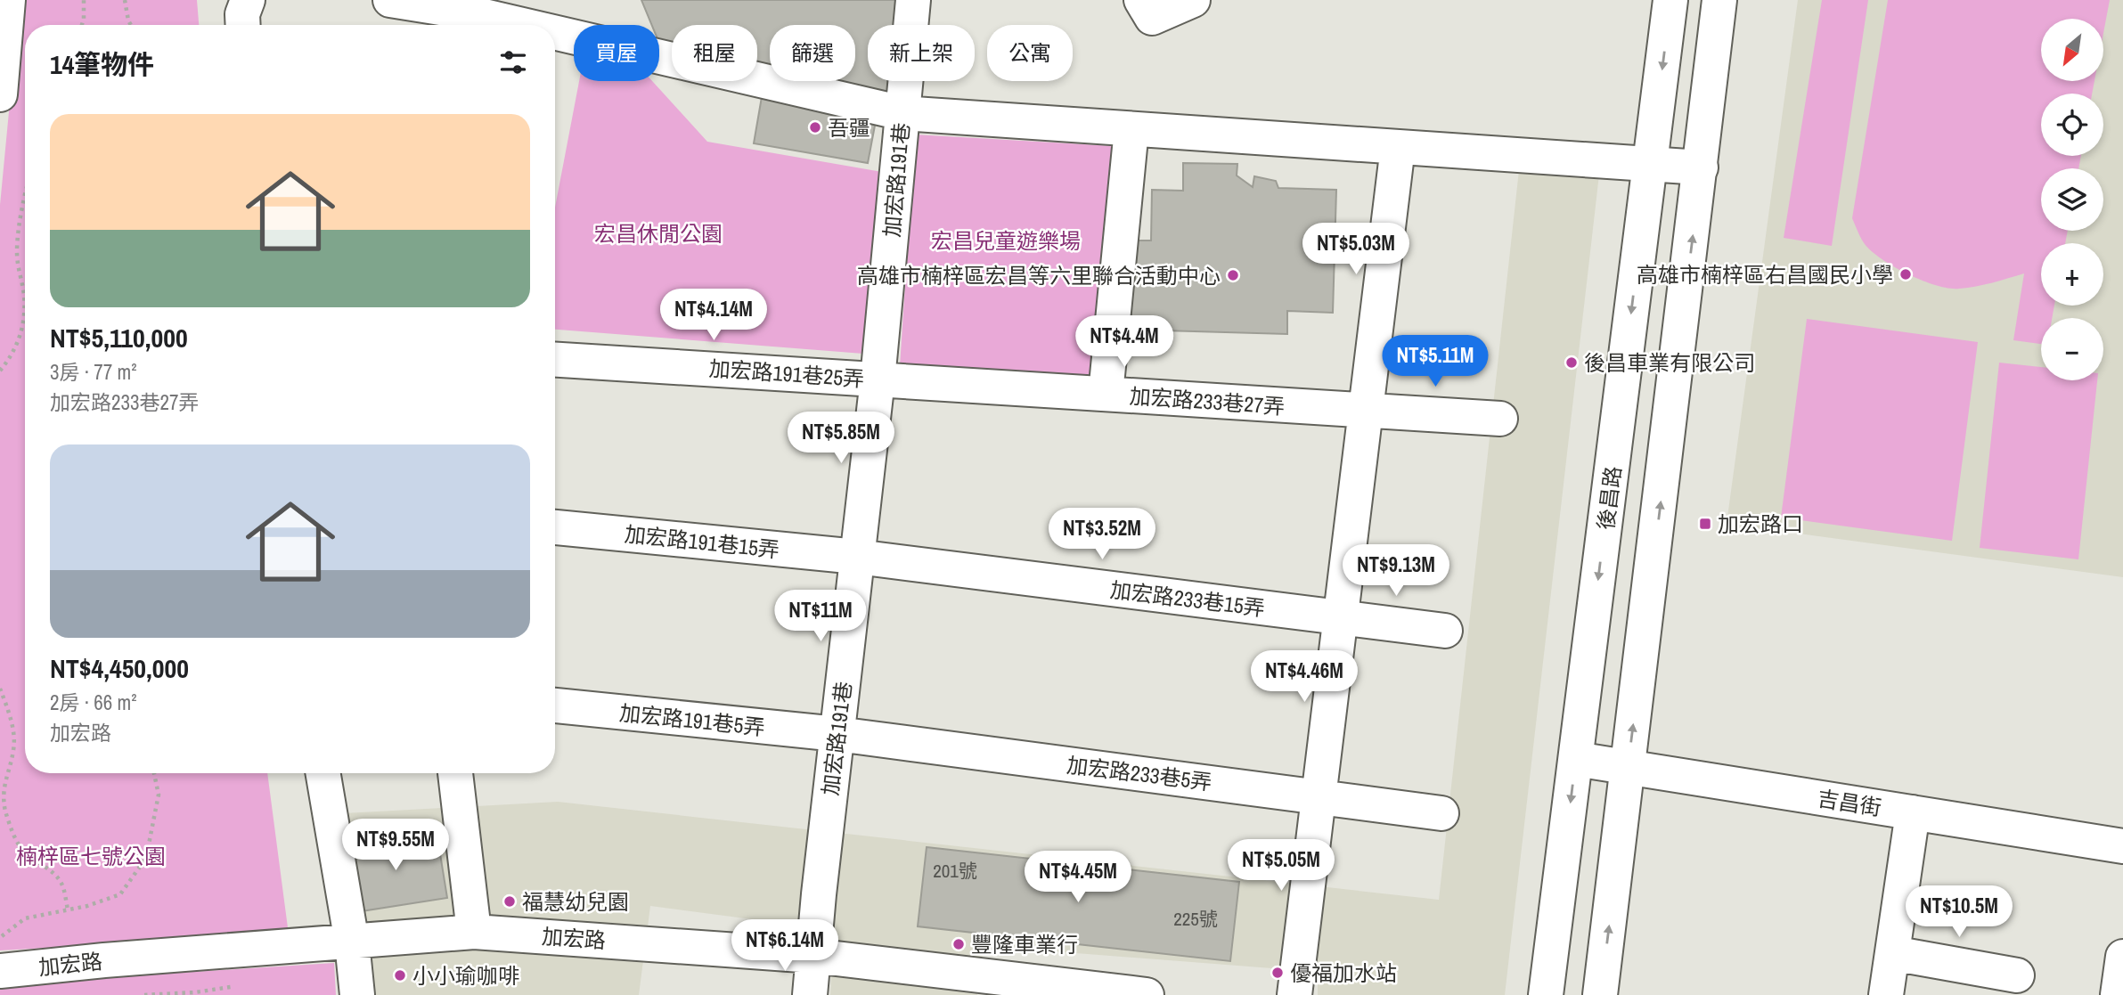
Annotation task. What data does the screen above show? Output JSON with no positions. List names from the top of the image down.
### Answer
{
  "streets": {
    "street": [
      "加宏路191巷",
      "加宏路191巷25弄",
      "加宏路233巷27弄",
      "後昌路",
      "加宏路191巷15弄",
      "加宏路233巷15弄",
      "加宏路191巷5弄",
      "加宏路233巷5弄",
      "吉昌街",
      "加宏路"
    ]
  },
  "crossings": [
    ["加宏路191巷", "加宏路191巷25弄"],
    ["加宏路191巷", "加宏路233巷27弄"],
    ["加宏路191巷", "加宏路191巷15弄"],
    ["加宏路191巷", "加宏路233巷15弄"],
    ["加宏路191巷", "加宏路191巷5弄"],
    ["加宏路191巷", "加宏路233巷5弄"],
    ["加宏路191巷", "加宏路"],
    ["加宏路191巷25弄", "加宏路233巷27弄"],
    ["後昌路", "吉昌街"],
    ["加宏路191巷15弄", "加宏路233巷15弄"],
    ["加宏路191巷5弄", "加宏路233巷5弄"]
  ],
  "parks": ["宏昌休閒公園", "宏昌兒童遊樂場", "楠梓區七號公園"],
  "places": {
    "other": [
      "吾疆",
      "高雄市楠梓區右昌國民小學",
      "高雄市楠梓區宏昌等六里聯合活動中心",
      "後昌車業有限公司",
      "福慧幼兒園",
      "豐隆車業行",
      "優福加水站",
      "小小瑜咖啡"
    ],
    "transit": ["加宏路口"]
  },
  "house_numbers": ["201號", "225號"],
  "north": "bottom left",
  "page": {
    "map_buttons": ["+", "−"],
    "chip": [
      "買屋",
      "租屋",
      "篩選",
      "新上架",
      "公寓"
    ],
    "heading": "14筆物件",
    "list": [
      {
        "name": "NT$5,110,000",
        "note": "3房 · 77 m² · 加宏路233巷27弄"
      },
      {
        "name": "NT$4,450,000",
        "note": "2房 · 66 m² · 加宏路"
      }
    ],
    "price": [
      "NT$5.03M",
      "NT$4.14M",
      "NT$4.4M",
      "NT$5.11M",
      "NT$5.85M",
      "NT$3.52M",
      "NT$9.13M",
      "NT$11M",
      "NT$4.46M",
      "NT$9.55M",
      "NT$5.05M",
      "NT$4.45M",
      "NT$10.5M",
      "NT$6.14M"
    ]
  }
}
